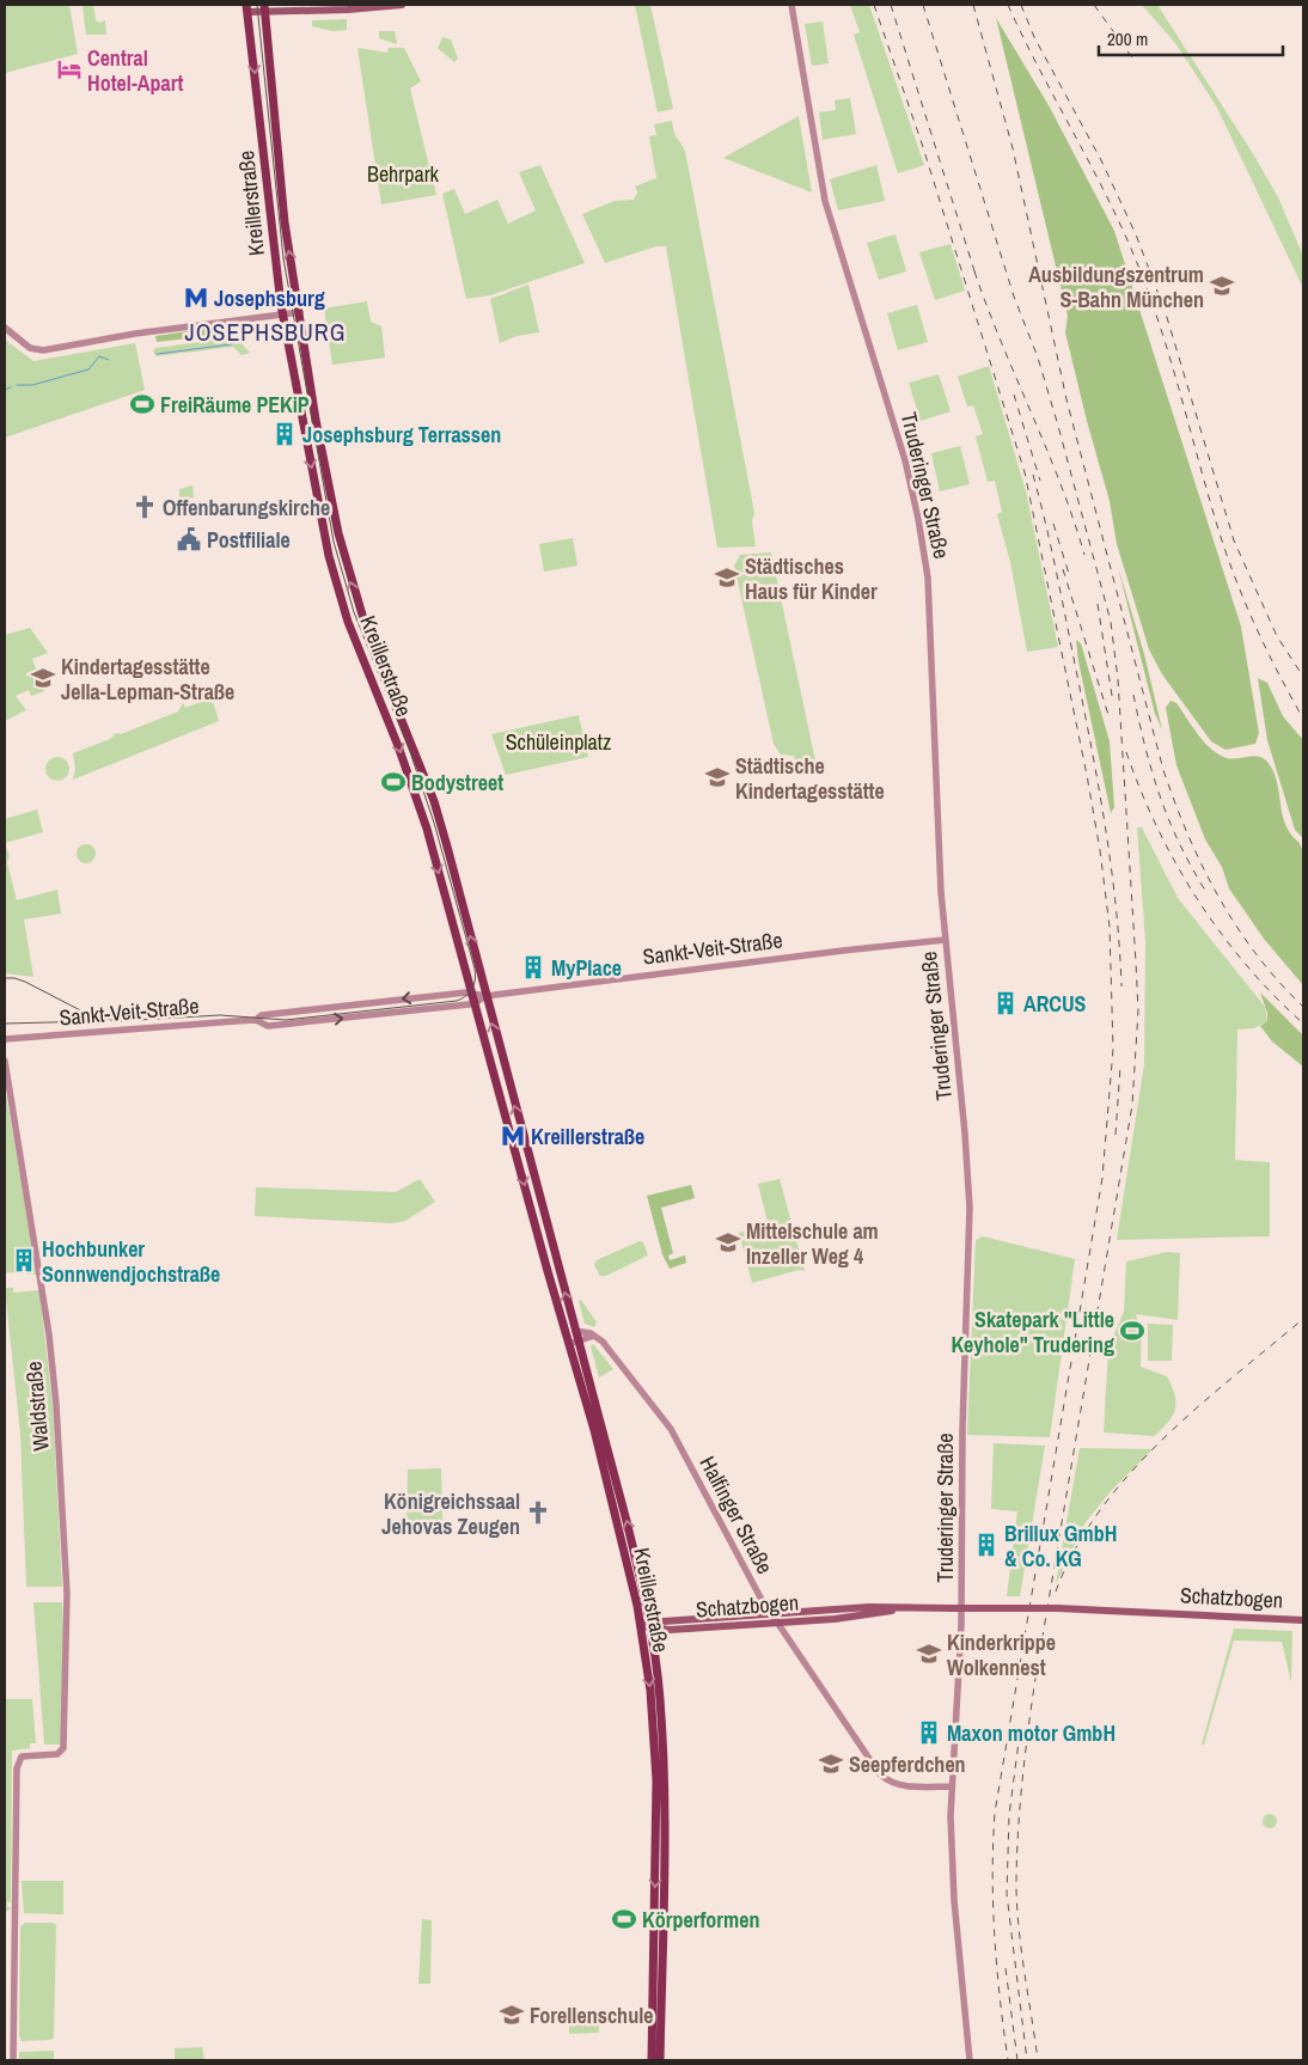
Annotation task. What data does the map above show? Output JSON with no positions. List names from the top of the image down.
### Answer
{
  "streets": {
    "main road": ["Kreillerstraße", "Schatzbogen"],
    "street": [
      "Truderinger Straße",
      "Sankt-Veit-Straße",
      "Waldstraße",
      "Halfinger Straße"
    ]
  },
  "crossings": [
    ["Kreillerstraße", "Sankt-Veit-Straße"],
    ["Kreillerstraße", "Schatzbogen"],
    ["Truderinger Straße", "Sankt-Veit-Straße"],
    ["Truderinger Straße", "Halfinger Straße"],
    ["Halfinger Straße", "Schatzbogen"]
  ],
  "districts": ["JOSEPHSBURG"],
  "parks": ["Behrpark", "Schüleinplatz"],
  "places": {
    "hotel": ["Central Hotel-Apart"],
    "school or university": [
      "Ausbildungszentrum S-Bahn München",
      "Städtisches Haus für Kinder",
      "Kindertagesstätte Jella-Lepman-Straße",
      "Städtische Kindertagesstätte",
      "Mittelschule am Inzeller Weg 4",
      "Kinderkrippe Wolkennest",
      "Seepferdchen",
      "Forellenschule"
    ],
    "metro station": ["Josephsburg", "Kreillerstraße"],
    "sports": [
      "FreiRäume PEKiP",
      "Bodystreet",
      "Skatepark \"Little Keyhole\" Trudering",
      "Körperformen"
    ],
    "building": [
      "Josephsburg Terrassen",
      "MyPlace",
      "ARCUS",
      "Hochbunker Sonnwendjochstraße",
      "Brillux GmbH & Co. KG",
      "Maxon motor GmbH"
    ],
    "church": ["Offenbarungskirche", "Königreichssaal Jehovas Zeugen"],
    "public building": ["Postfiliale"]
  },
  "scale_bar": "200 m"
}
